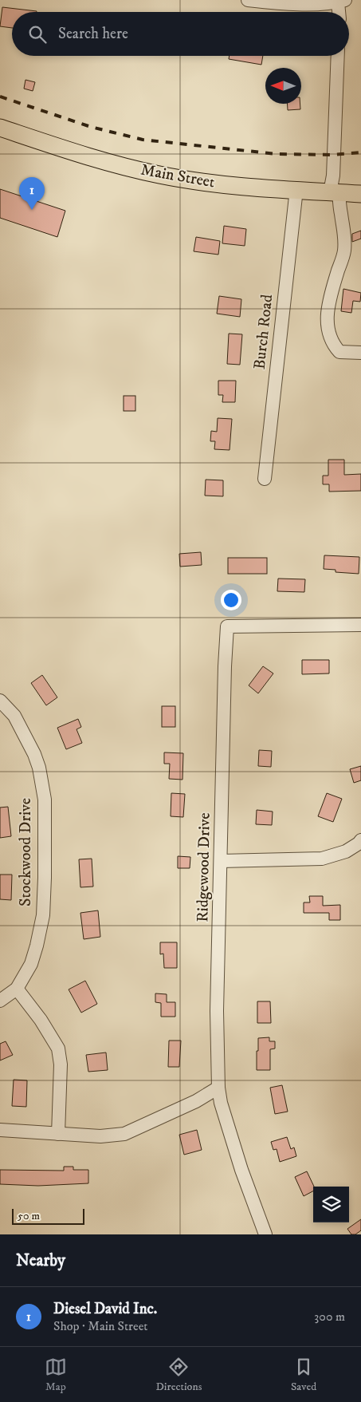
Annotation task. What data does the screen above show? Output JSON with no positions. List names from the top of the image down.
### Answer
{
  "streets": {
    "main road": ["Main Street"],
    "street": ["Burch Road", "Stockwood Drive", "Ridgewood Drive"]
  },
  "crossings": [
    ["Main Street", "Burch Road"]
  ],
  "scale_bar": "50 m",
  "north": "left",
  "page": {
    "search": "Search here",
    "pins": "1",
    "scale": "50 m",
    "heading": "Nearby",
    "list": [
      {
        "mark": "1",
        "name": "Diesel David Inc.",
        "note": "Shop · Main Street",
        "value": "300 m"
      }
    ],
    "nav": ["Map", "Directions", "Saved"]
  }
}
